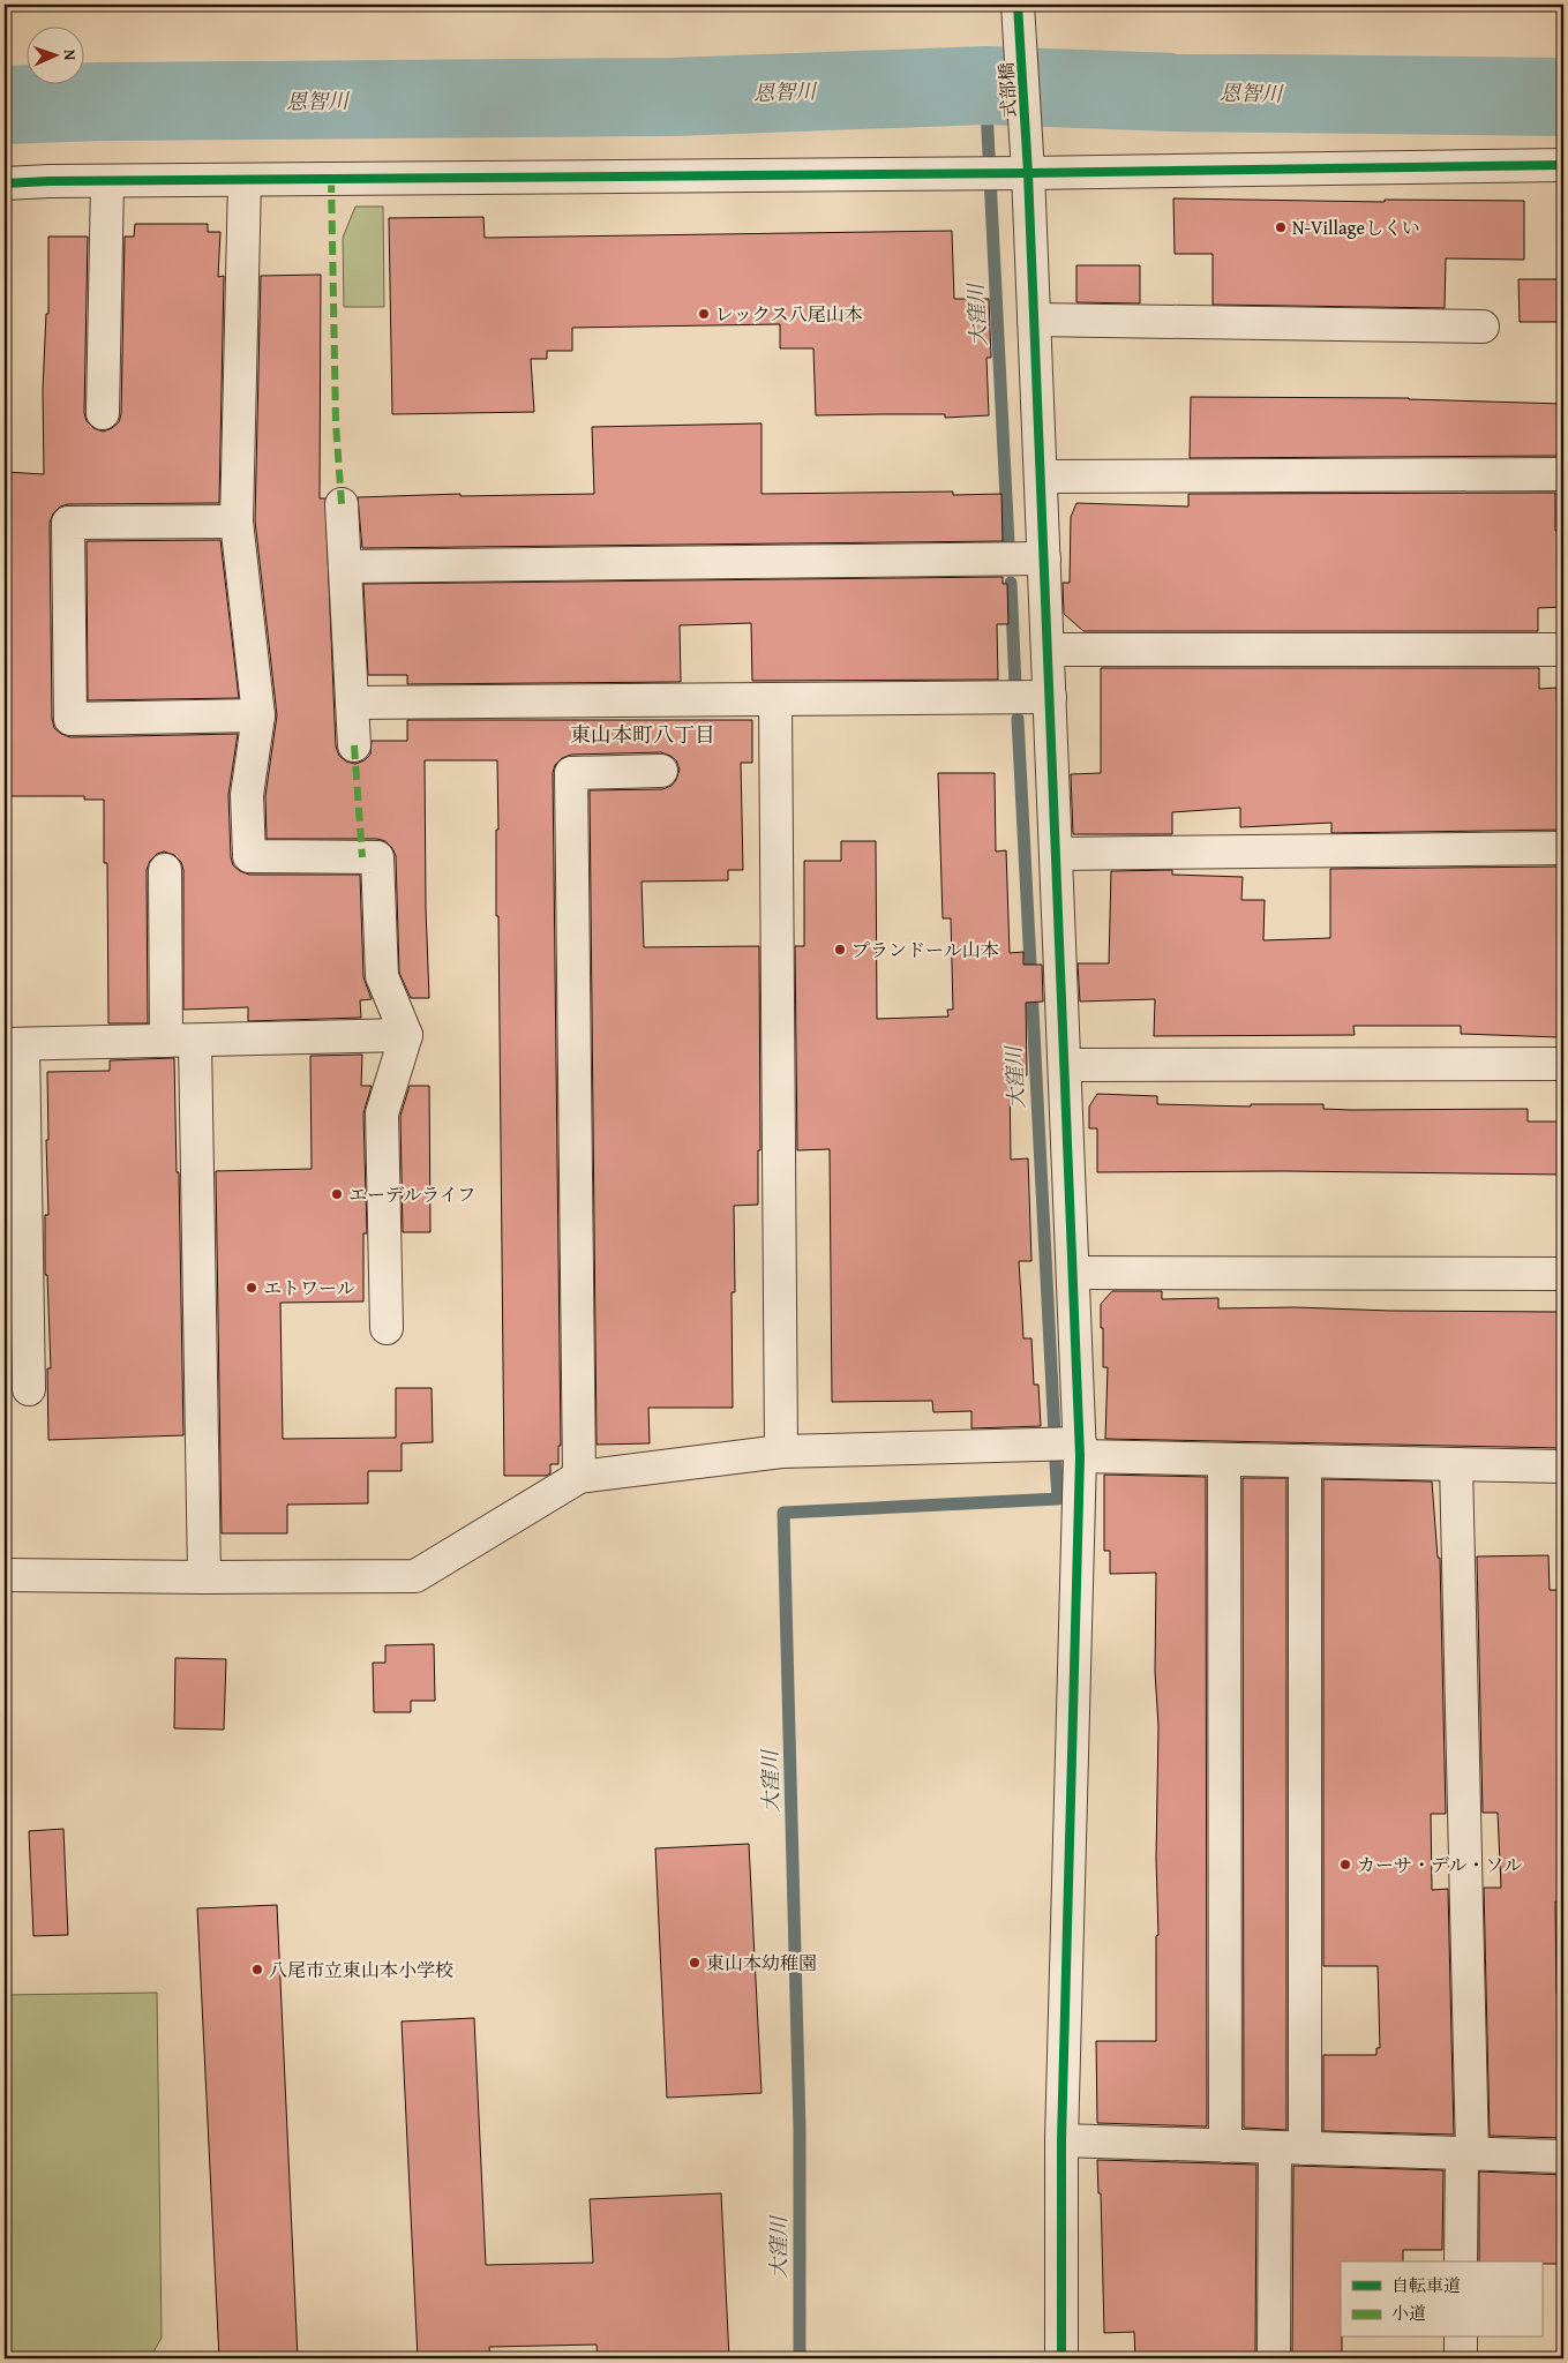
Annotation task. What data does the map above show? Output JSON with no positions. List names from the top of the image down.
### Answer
{
  "streets": {
    "street": ["式部橋"]
  },
  "districts": ["東山本町八丁目"],
  "water": ["恩智川", "大窪川"],
  "places": [
    "N-Villageしくい",
    "レックス八尾山本",
    "プランドール山本",
    "エーデルライフ",
    "エトワール",
    "カーサ・デル・ソル",
    "東山本幼稚園",
    "八尾市立東山本小学校"
  ],
  "legend": ["自転車道", "小道"],
  "north": "right"
}
